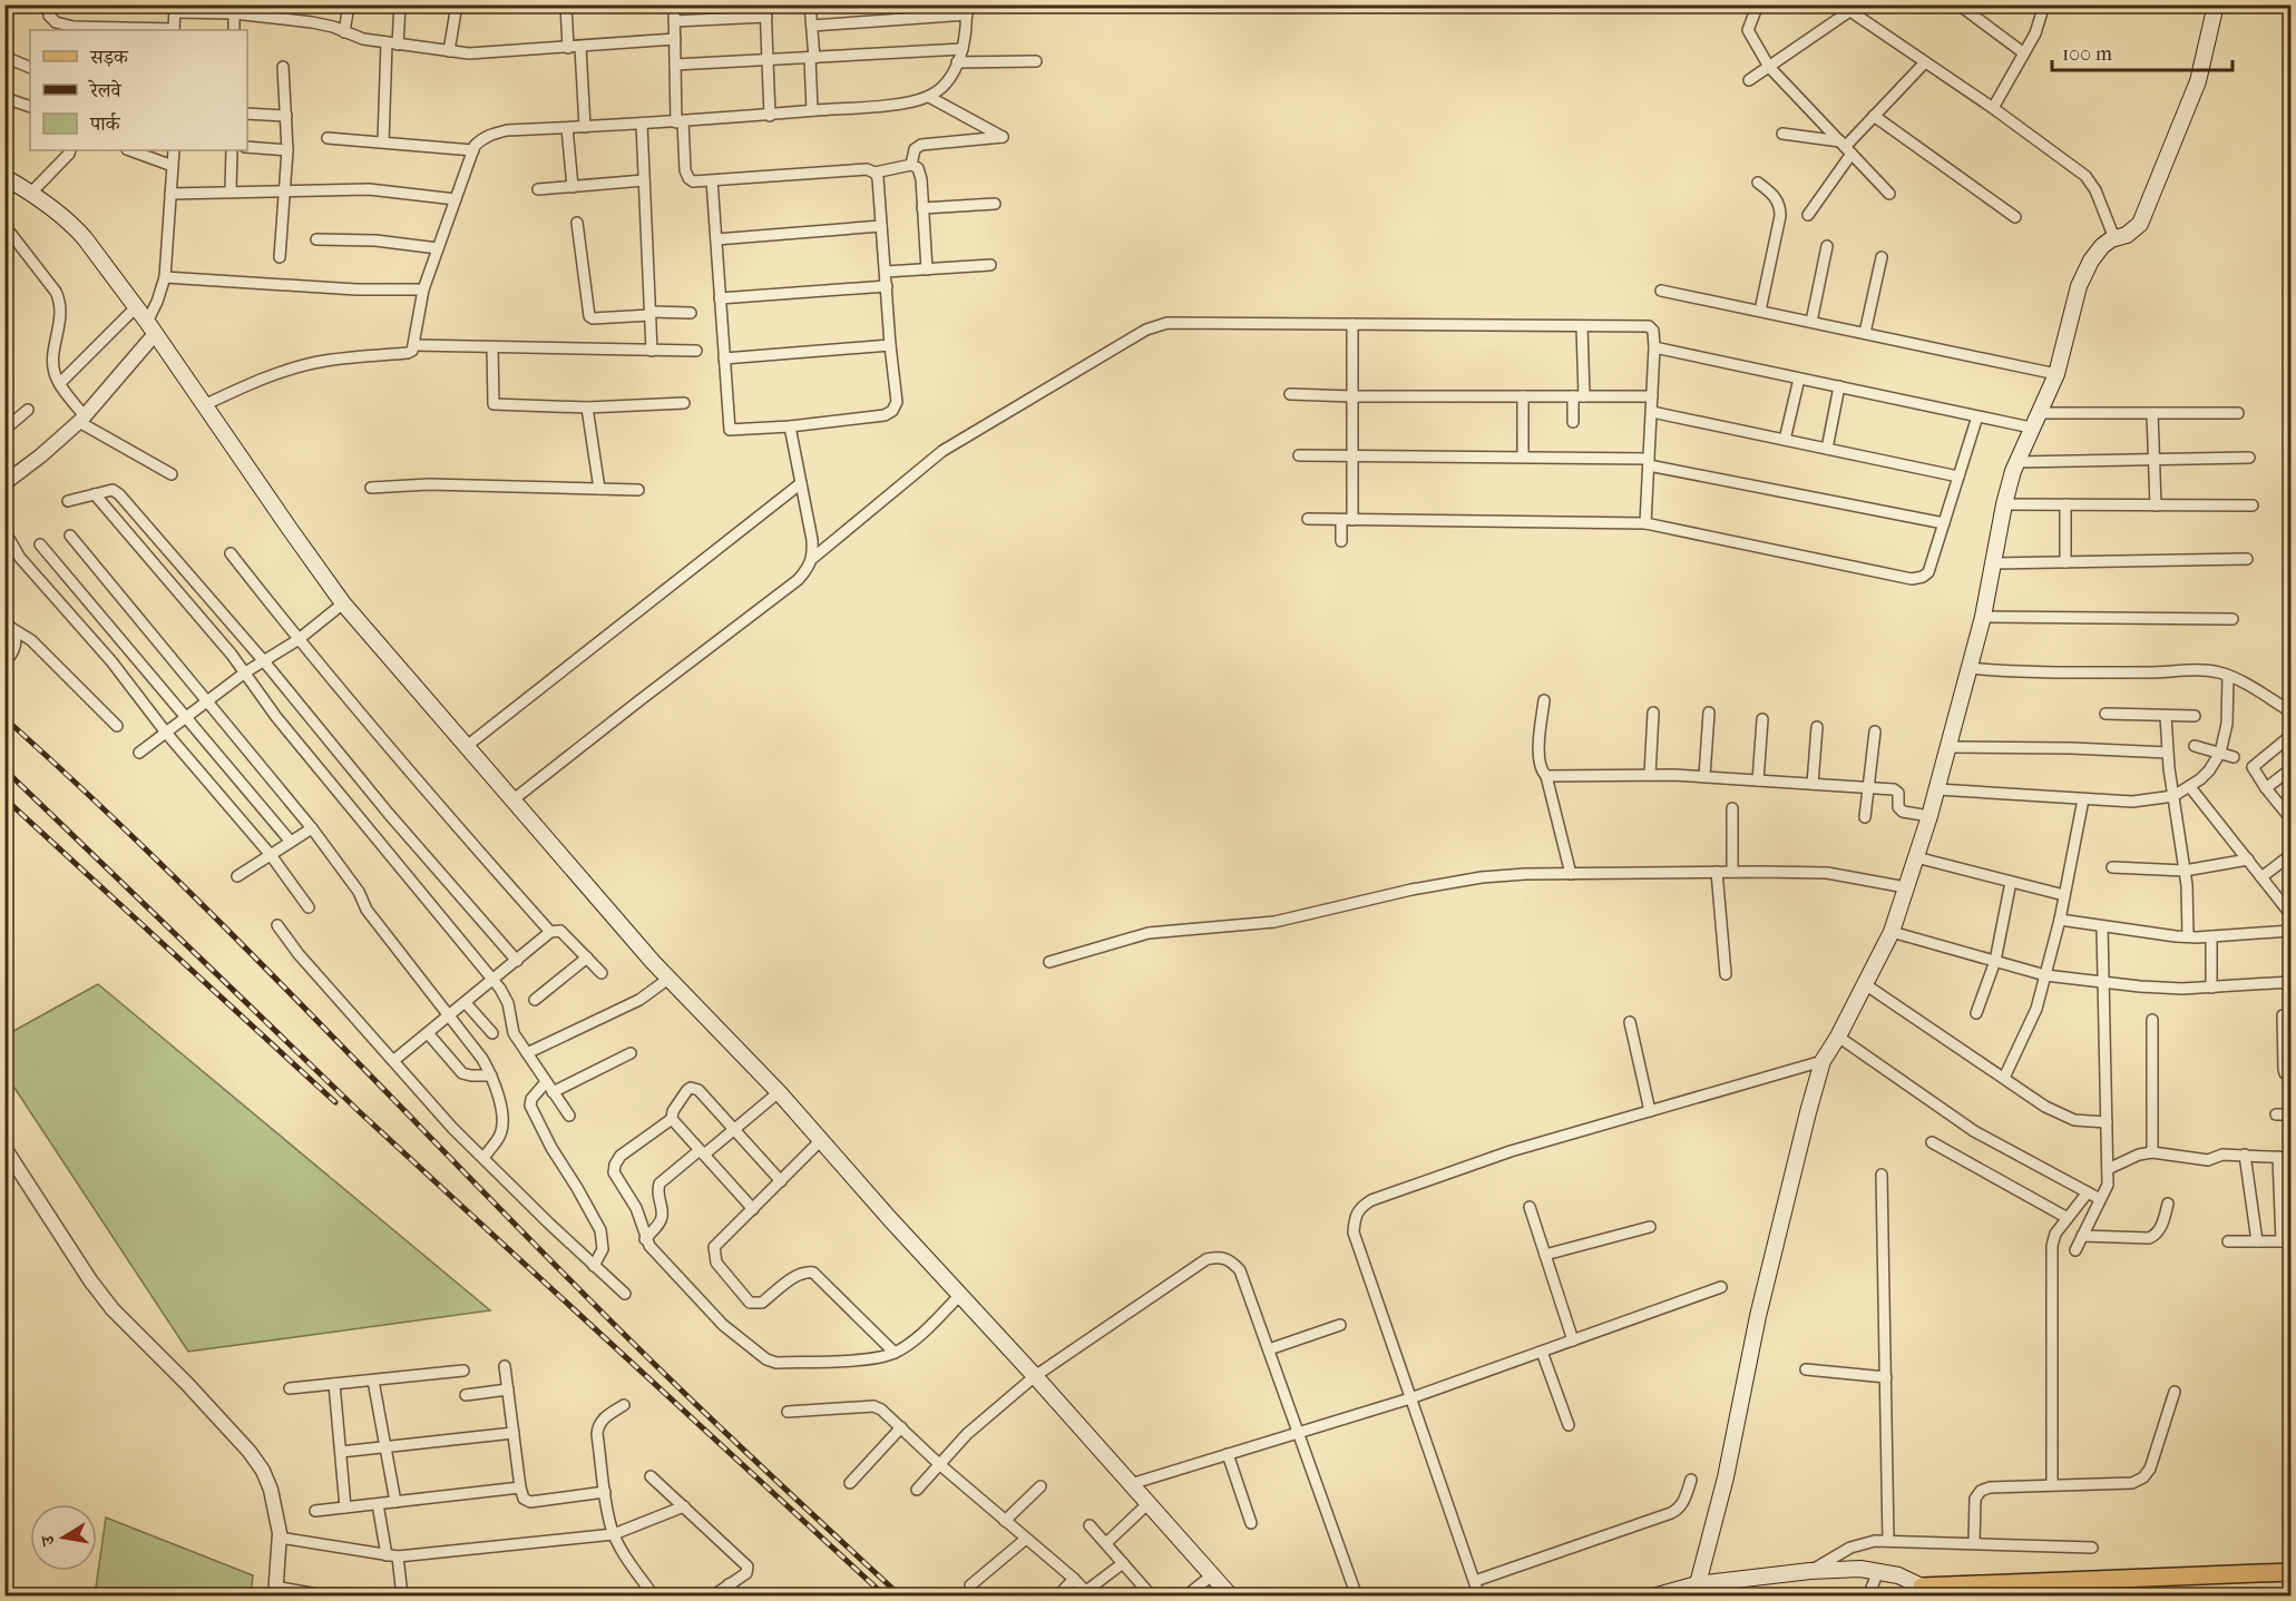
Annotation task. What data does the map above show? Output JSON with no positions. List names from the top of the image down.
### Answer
{
  "legend": ["सड़क", "रेलवे", "पार्क"],
  "scale_bar": "100 m",
  "north": "left"
}
